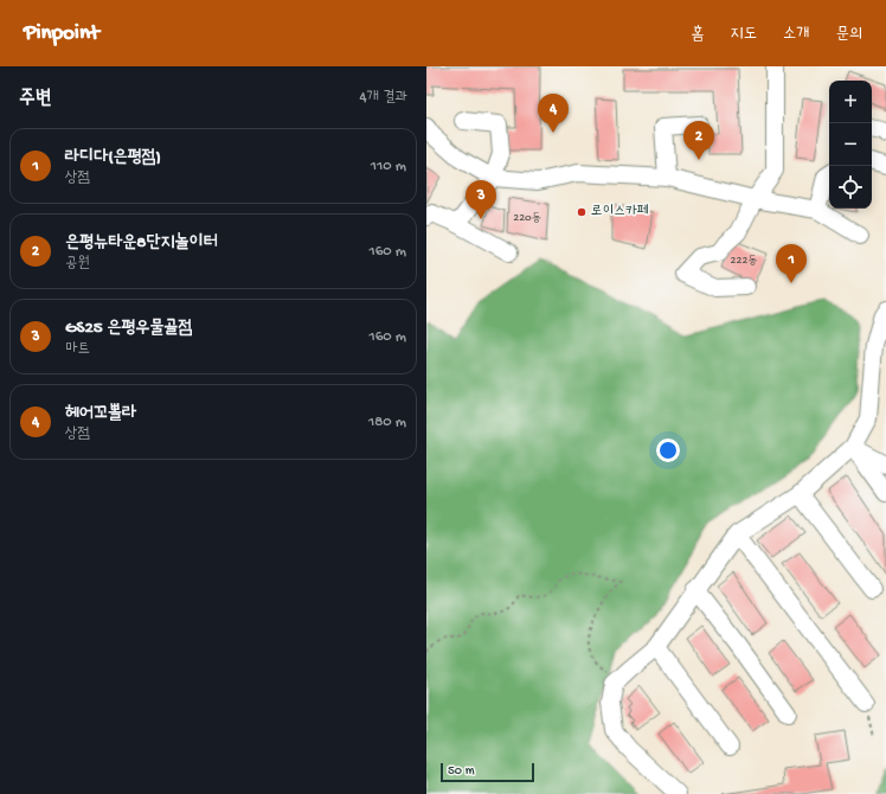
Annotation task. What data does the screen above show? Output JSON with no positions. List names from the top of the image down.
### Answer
{
  "places": ["로이스카페"],
  "house_numbers": ["220동", "222동"],
  "scale_bar": "50 m",
  "page": {
    "header": "Pinpoint",
    "nav": [
      "홈",
      "지도",
      "소개",
      "문의"
    ],
    "heading": ["주변", "4개 결과"],
    "map_buttons": ["+", "−"],
    "pins": [
      "4",
      "2",
      "3",
      "1"
    ],
    "list": [
      {
        "mark": "1",
        "name": "라디다(은평점)",
        "note": "상점",
        "value": "110 m"
      },
      {
        "mark": "2",
        "name": "은평뉴타운8단지놀이터",
        "note": "공원",
        "value": "160 m"
      },
      {
        "mark": "3",
        "name": "GS25 은평우물골점",
        "note": "마트",
        "value": "160 m"
      },
      {
        "mark": "4",
        "name": "헤어꼬뽈라",
        "note": "상점",
        "value": "180 m"
      }
    ],
    "scale": "50 m"
  }
}
